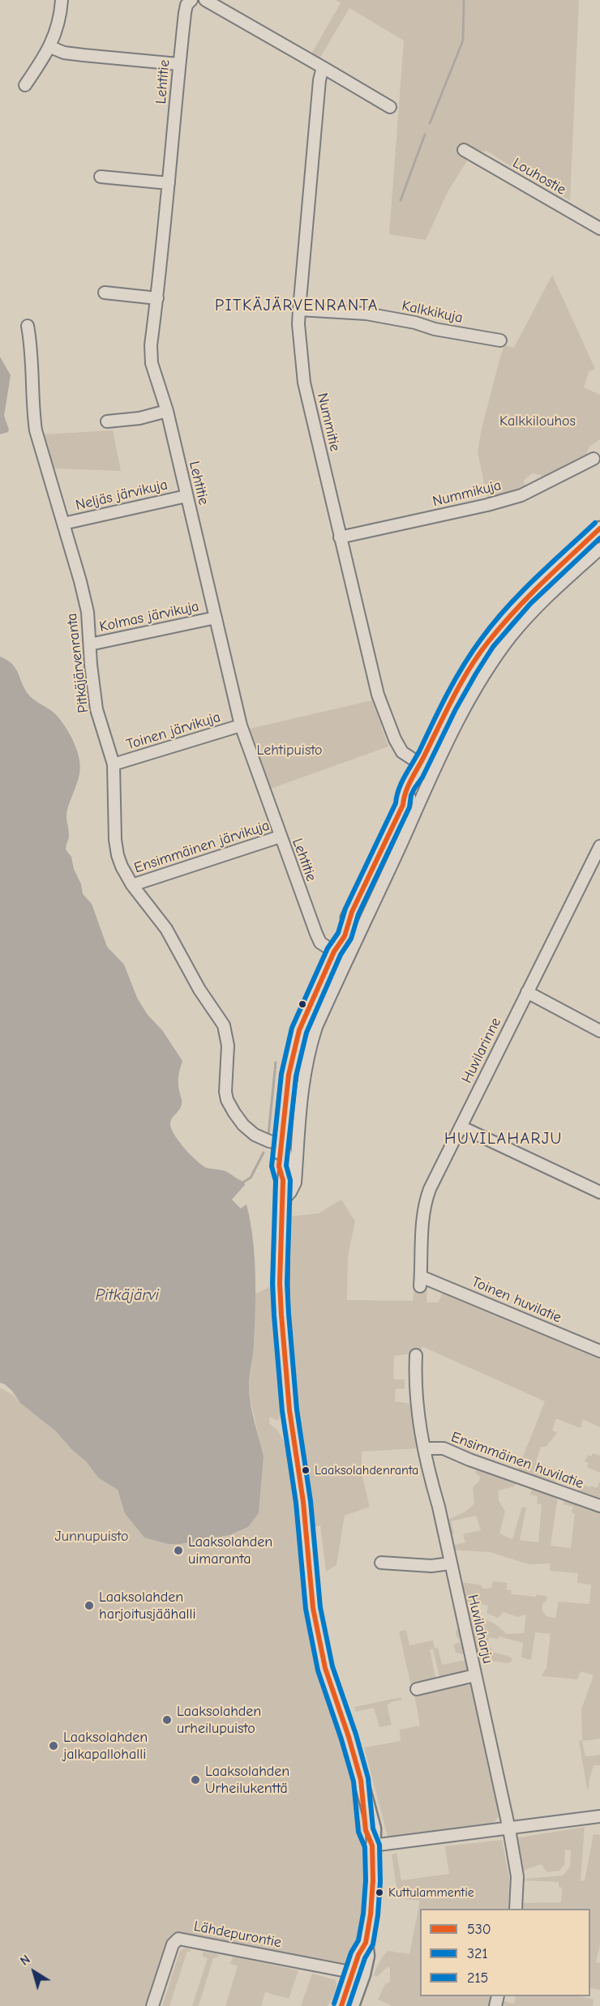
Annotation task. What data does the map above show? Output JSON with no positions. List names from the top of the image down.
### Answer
{
  "streets": {
    "street": [
      "Lehtitie",
      "Louhostie",
      "Kalkkikuja",
      "Nummitie",
      "Nummikuja",
      "Neljäs järvikuja",
      "Kolmas järvikuja",
      "Pitkäjärvenranta",
      "Toinen järvikuja",
      "Ensimmäinen järvikuja",
      "Huvilarinne",
      "Toinen huvilatie",
      "Ensimmäinen huvilatie",
      "Huvilaharju",
      "Lähdepurontie"
    ]
  },
  "crossings": [
    ["Lehtitie", "Neljäs järvikuja"],
    ["Lehtitie", "Kolmas järvikuja"],
    ["Lehtitie", "Toinen järvikuja"],
    ["Lehtitie", "Ensimmäinen järvikuja"],
    ["Kalkkikuja", "Nummitie"],
    ["Nummitie", "Nummikuja"],
    ["Neljäs järvikuja", "Pitkäjärvenranta"],
    ["Kolmas järvikuja", "Pitkäjärvenranta"],
    ["Pitkäjärvenranta", "Toinen järvikuja"],
    ["Pitkäjärvenranta", "Ensimmäinen järvikuja"],
    ["Huvilarinne", "Toinen huvilatie"],
    ["Ensimmäinen huvilatie", "Huvilaharju"]
  ],
  "districts": ["PITKÄJÄRVENRANTA", "HUVILAHARJU"],
  "water": ["Pitkäjärvi"],
  "parks": ["Kalkkilouhos", "Lehtipuisto", "Junnupuisto"],
  "places": [
    "Laaksolahdenranta",
    "Laaksolahden uimaranta",
    "Laaksolahden harjoitusjäähalli",
    "Laaksolahden urheilupuisto",
    "Laaksolahden jalkapallohalli",
    "Laaksolahden Urheilukenttä",
    "Kuttulammentie"
  ],
  "lines": ["transit line 215", "transit line 530", "transit line 321"],
  "legend": ["530", "321", "215"],
  "north": "top left"
}
